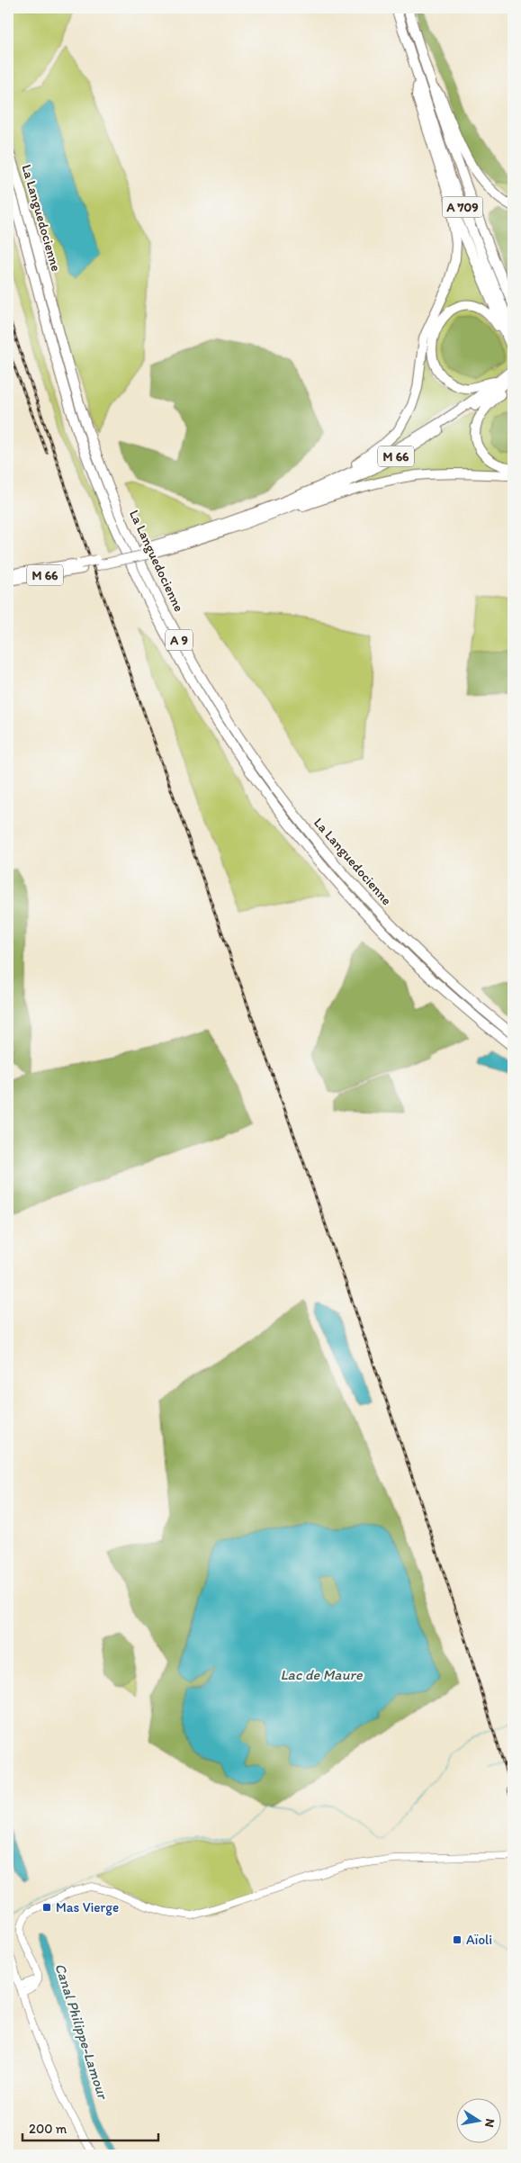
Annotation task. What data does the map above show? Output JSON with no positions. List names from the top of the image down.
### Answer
{
  "streets": {
    "highway": [
      "A 709",
      "La Languedocienne",
      "M 66",
      "A 9"
    ]
  },
  "water": ["Lac de Maure", "Canal Philippe-Lamour"],
  "places": {
    "transit": ["Mas Vierge", "Aïoli"]
  },
  "scale_bar": "200 m",
  "north": "right"
}
